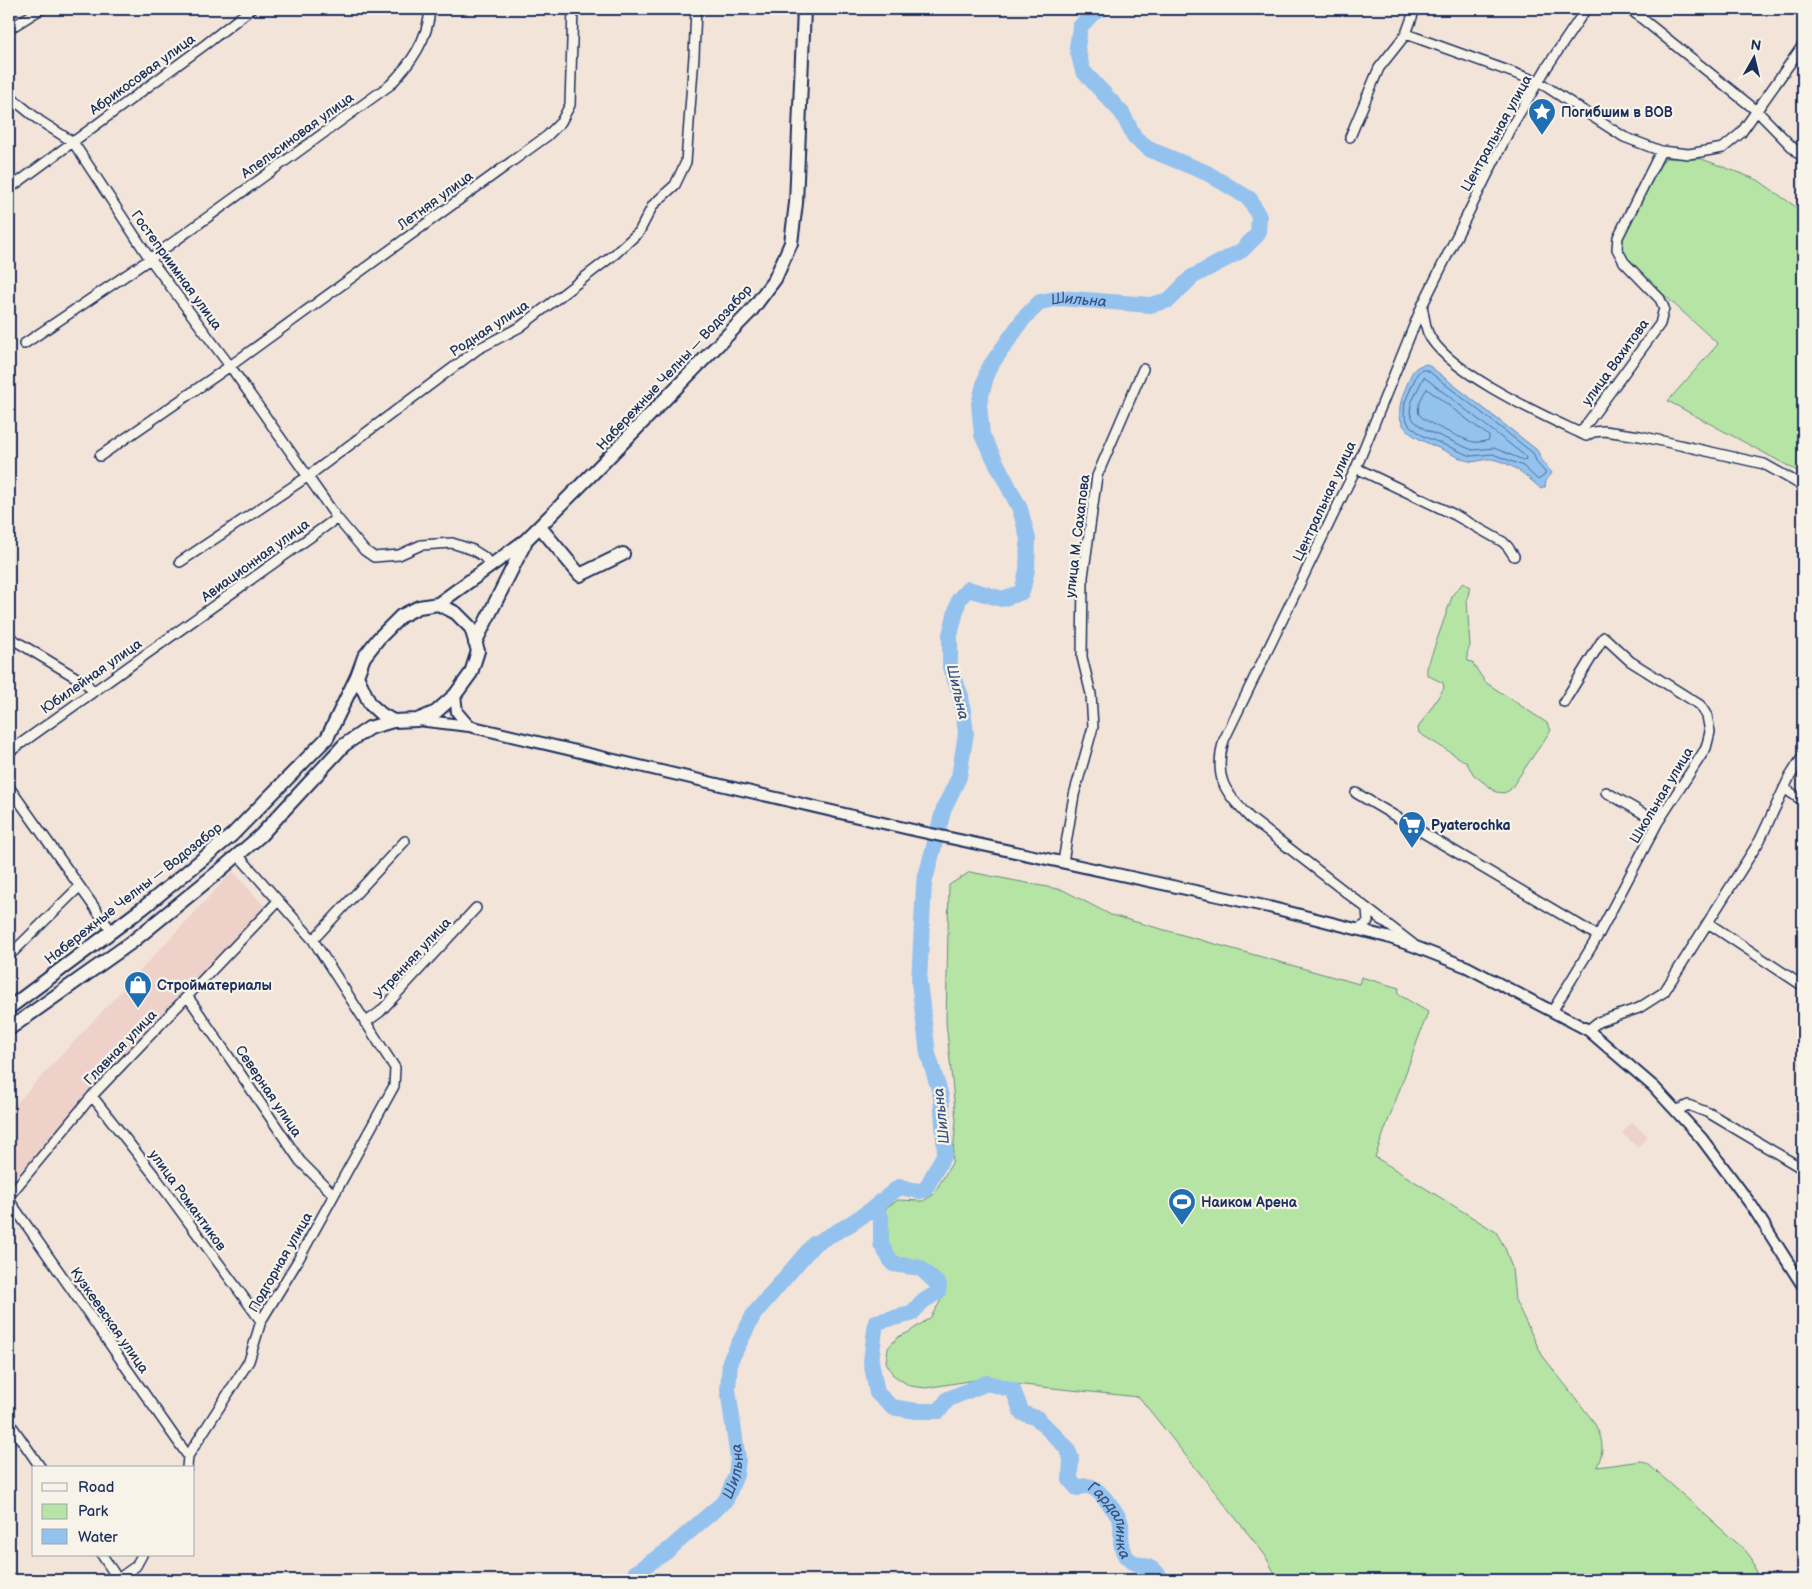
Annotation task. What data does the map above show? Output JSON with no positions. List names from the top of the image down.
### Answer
{
  "streets": {
    "main road": ["Набережные Челны — Водозабор"],
    "street": [
      "Абрикосовая улица",
      "Центральная улица",
      "Апельсиновая улица",
      "Летняя улица",
      "Гостеприимная улица",
      "Родная улица",
      "улица Вахитова",
      "улица М. Сахапова",
      "Авиационная улица",
      "Юбилейная улица",
      "Школьная улица",
      "Утренняя улица",
      "Главная улица",
      "Северная улица",
      "улица Романтиков",
      "Подгорная улица",
      "Кузкеевская улица"
    ]
  },
  "crossings": [
    ["Абрикосовая улица", "Гостеприимная улица"],
    ["Апельсиновая улица", "Гостеприимная улица"],
    ["Летняя улица", "Гостеприимная улица"],
    ["Гостеприимная улица", "Родная улица"],
    ["Гостеприимная улица", "Набережные Челны — Водозабор"],
    ["Гостеприимная улица", "Авиационная улица"],
    ["Авиационная улица", "Юбилейная улица"],
    ["Утренняя улица", "Подгорная улица"],
    ["Главная улица", "Северная улица"],
    ["Главная улица", "улица Романтиков"],
    ["Северная улица", "Подгорная улица"],
    ["улица Романтиков", "Подгорная улица"],
    ["Подгорная улица", "Кузкеевская улица"]
  ],
  "water": ["Шильна", "Гардалинка"],
  "places": {
    "place": ["Погибшим в ВОВ"],
    "supermarket": ["Pyaterochka"],
    "shop": ["Стройматериалы"],
    "sports": ["Наиком Арена"]
  },
  "legend": ["Road", "Park", "Water"],
  "north": "top"
}
